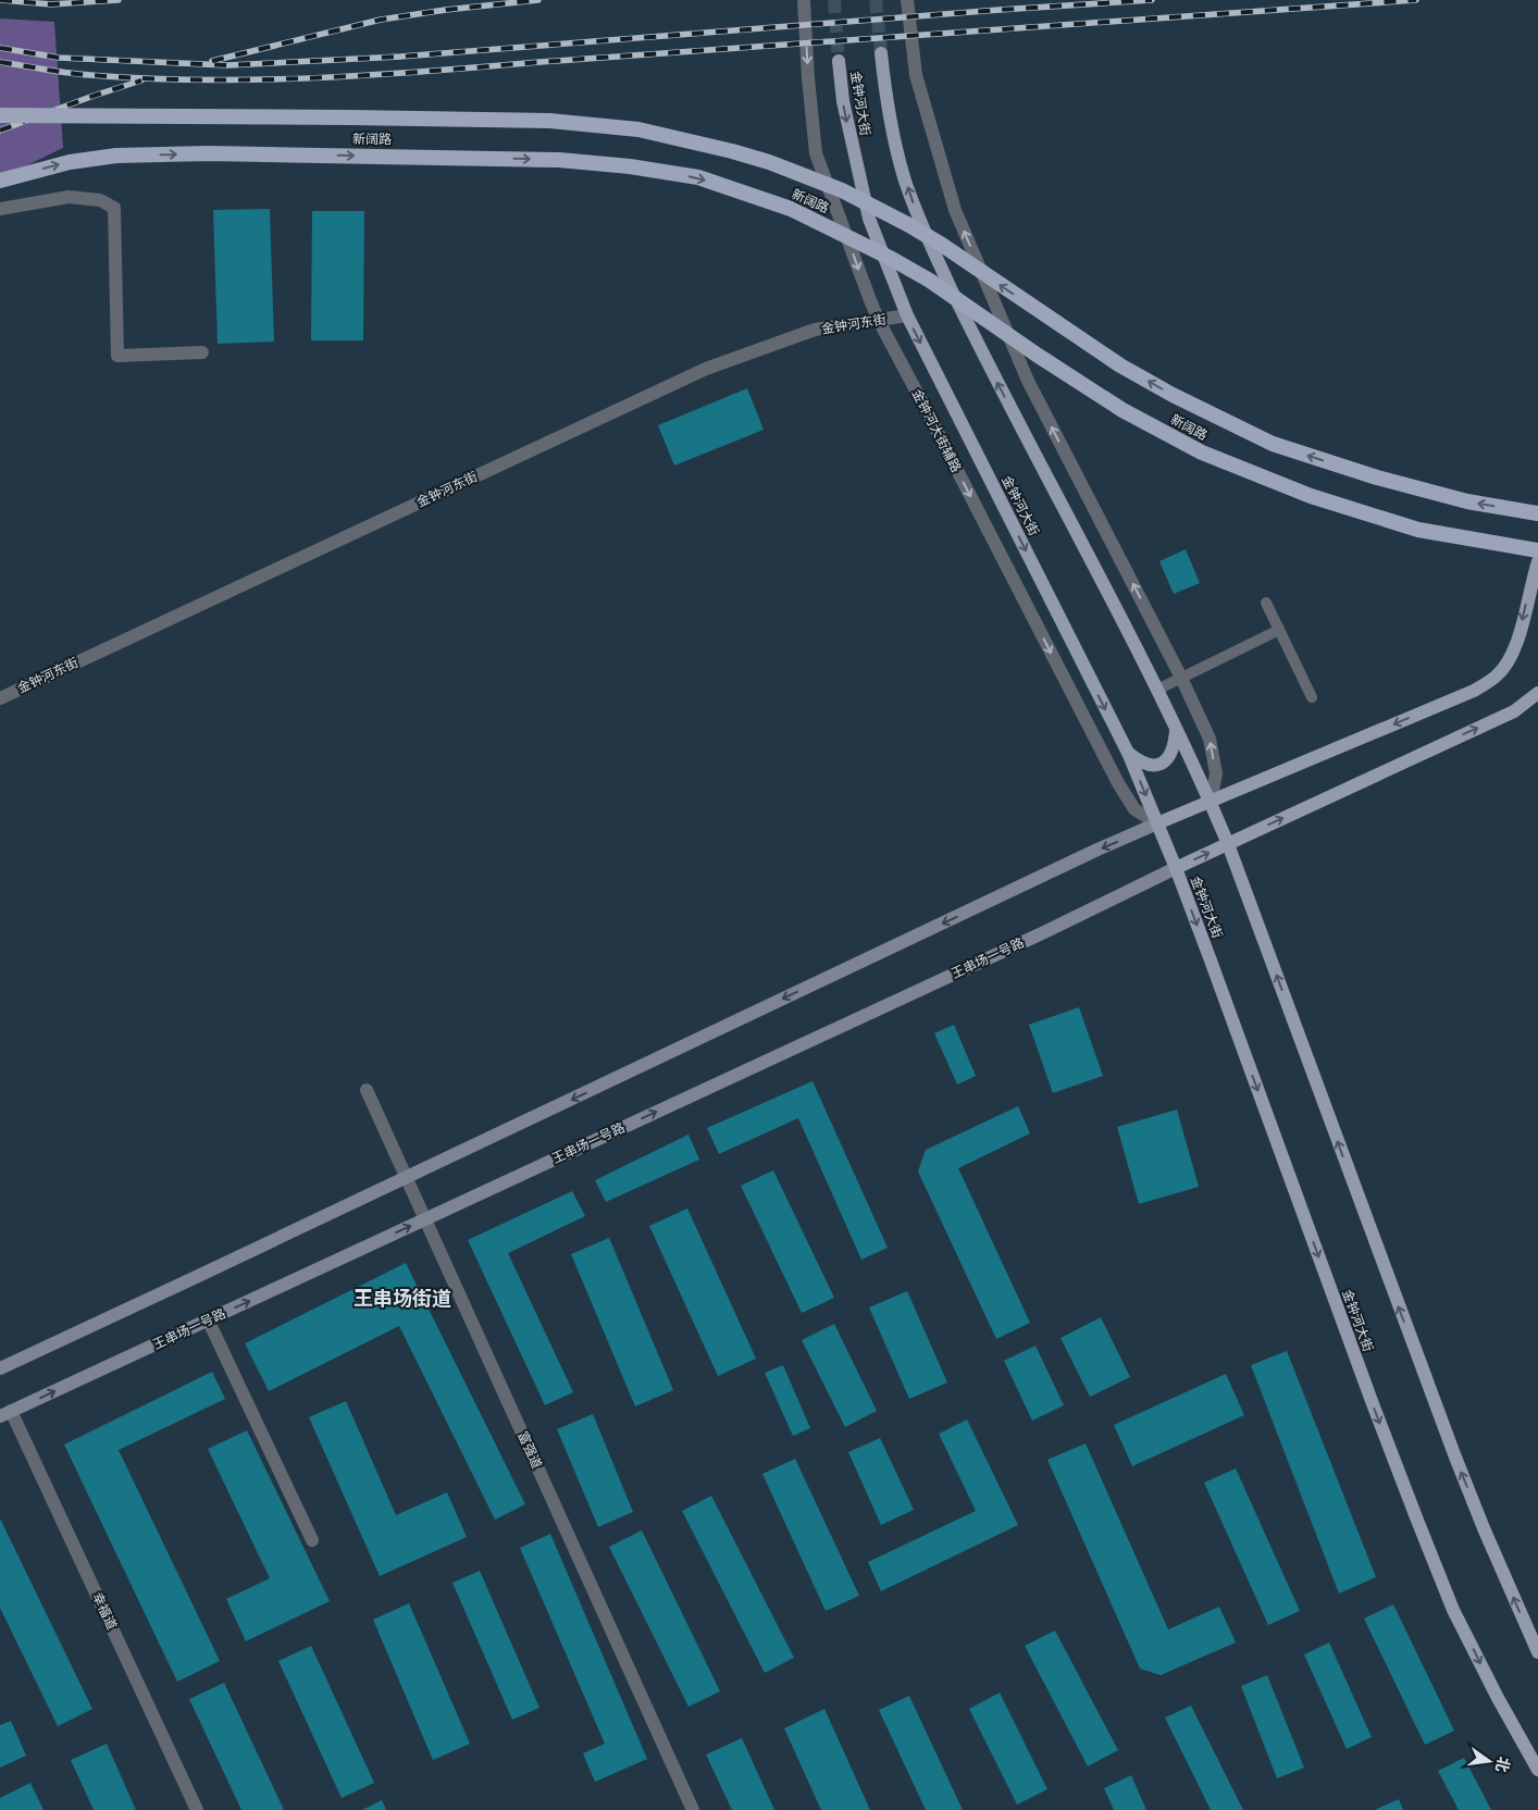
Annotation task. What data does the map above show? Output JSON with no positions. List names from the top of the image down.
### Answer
{
  "streets": {
    "highway": ["新阔路"],
    "main road": ["金钟河大街", "王串场一号路"],
    "street": [
      "金钟河东街",
      "金钟河大街辅路",
      "富强道",
      "幸福道"
    ]
  },
  "crossings": [
    ["金钟河大街", "金钟河东街"],
    ["金钟河大街", "金钟河大街辅路"],
    ["金钟河大街", "王串场一号路"],
    ["金钟河东街", "金钟河大街辅路"],
    ["王串场一号路", "富强道"],
    ["王串场一号路", "幸福道"]
  ],
  "districts": ["王串场街道"],
  "north": "right"
}
